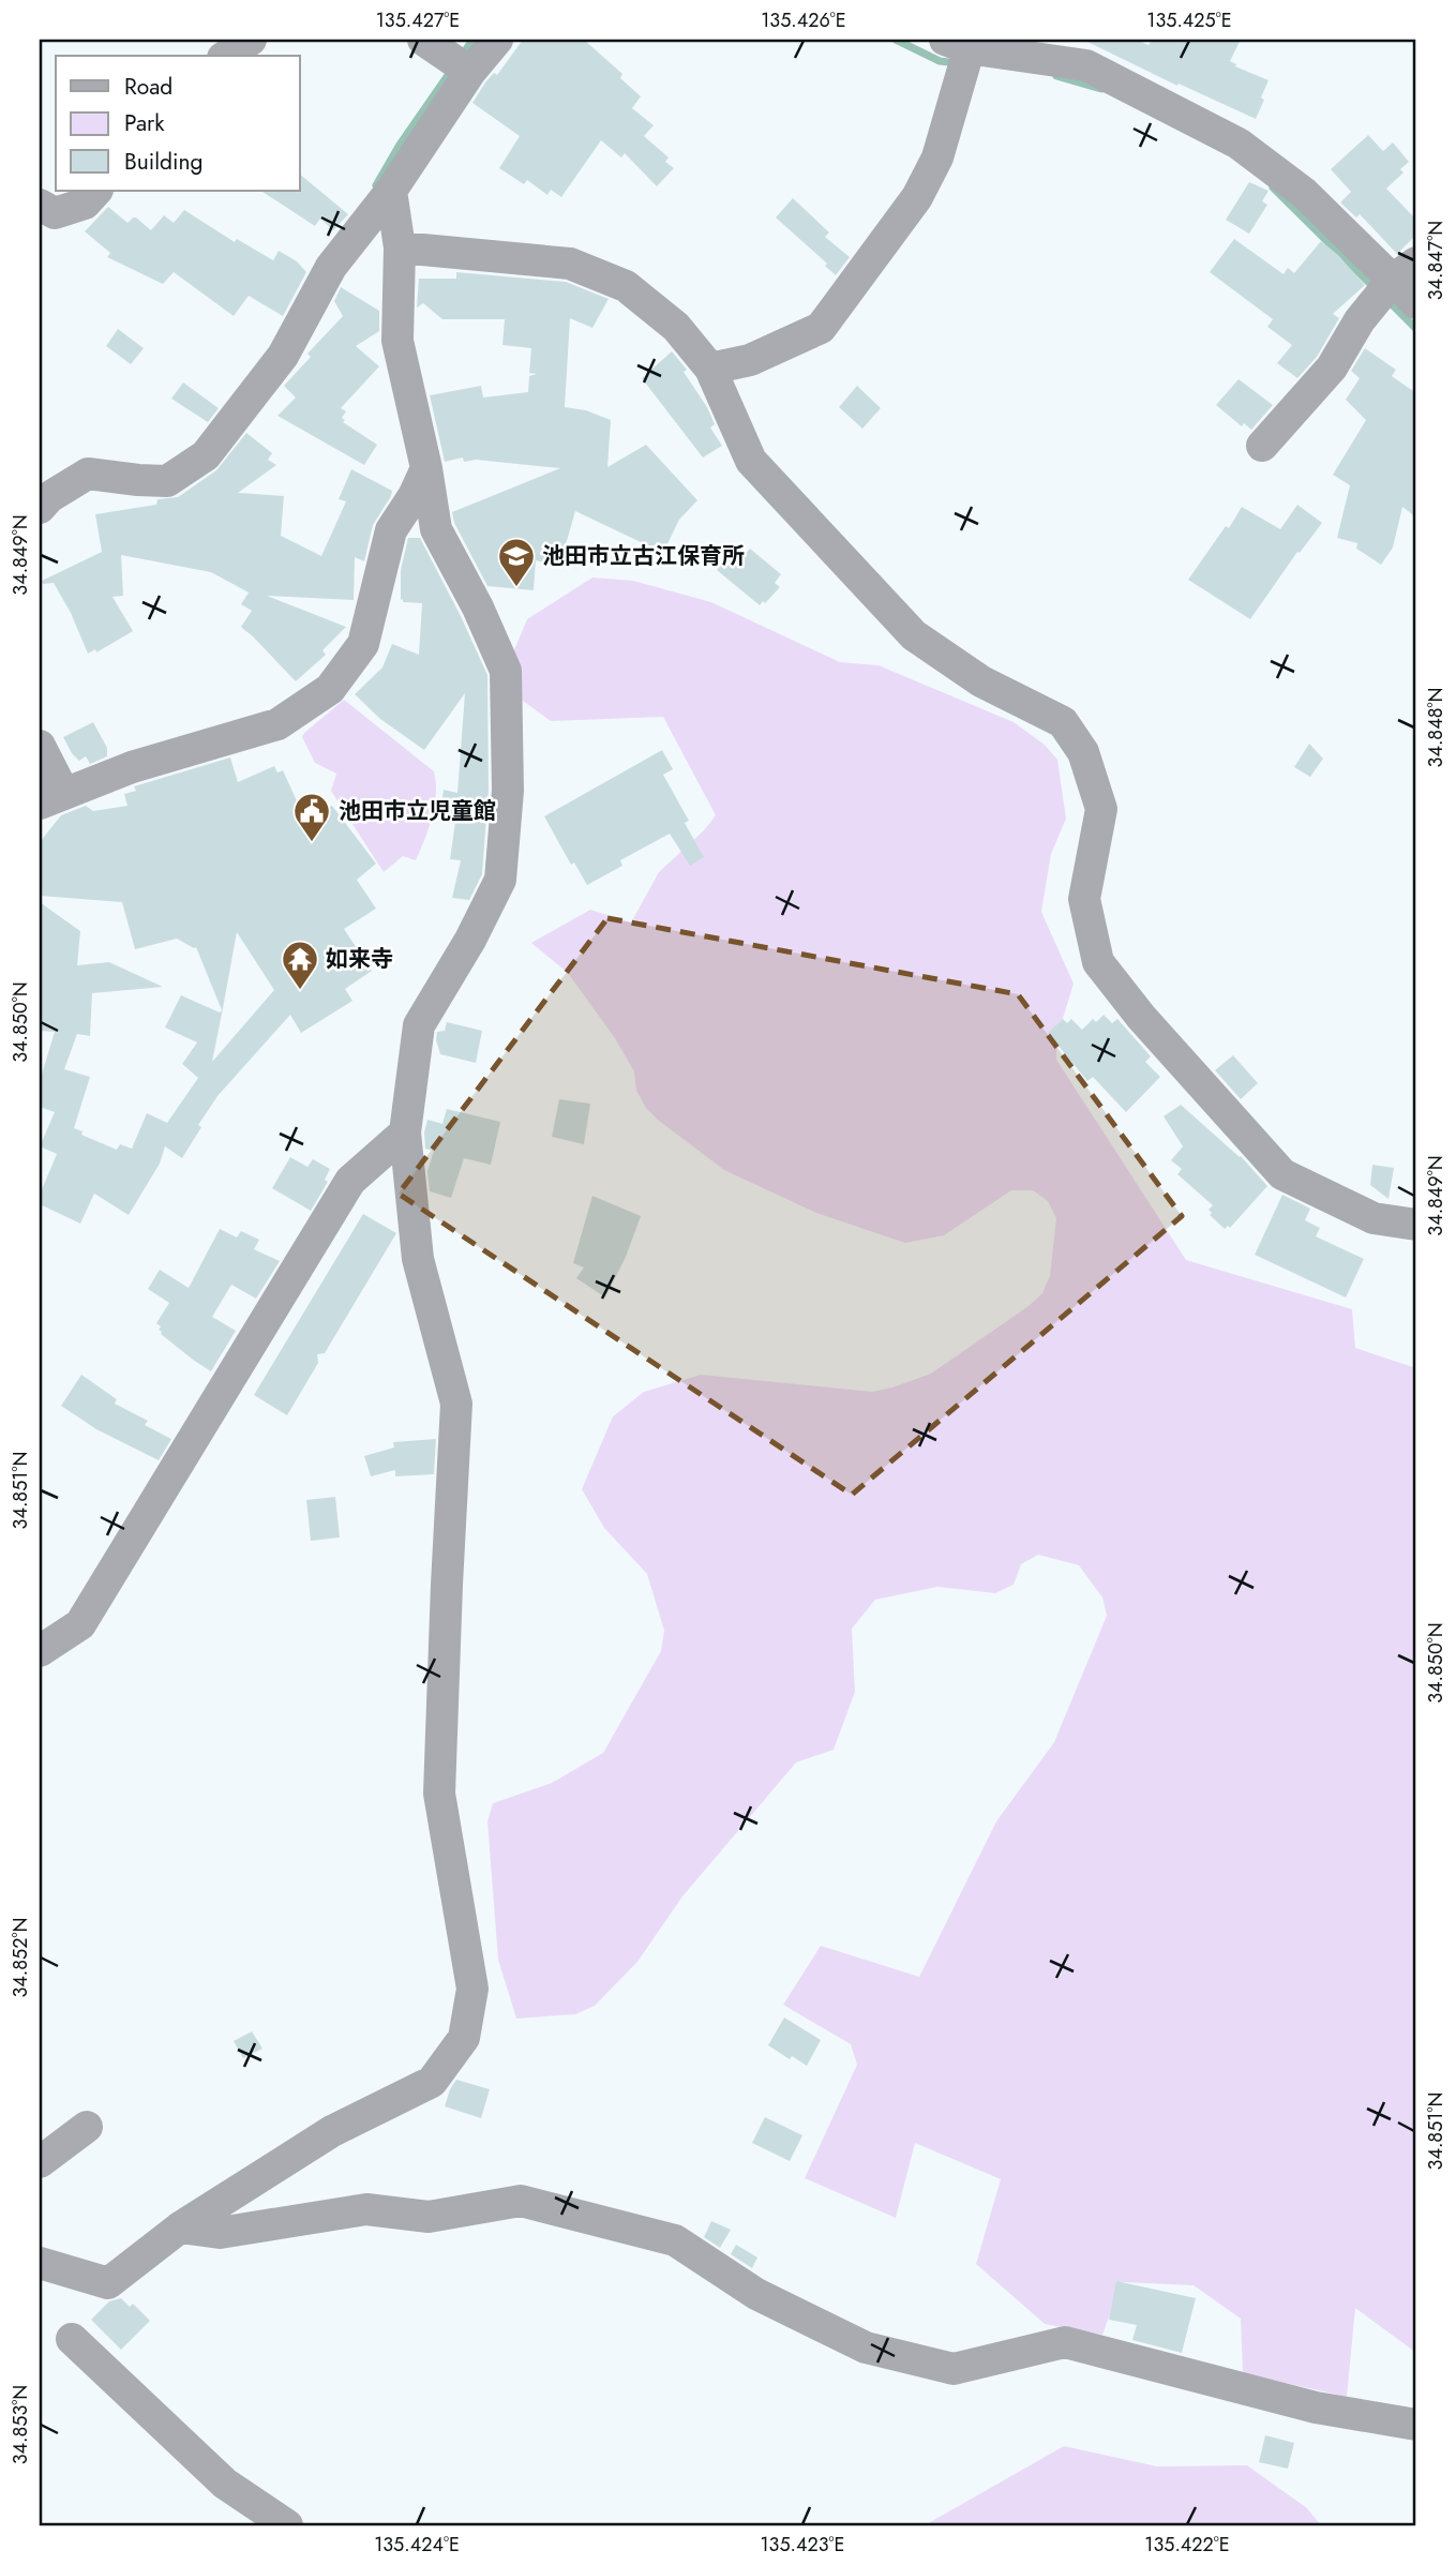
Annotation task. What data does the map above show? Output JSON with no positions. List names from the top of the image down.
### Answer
{
  "places": {
    "school or university": ["池田市立古江保育所"],
    "public building": ["池田市立児童館"],
    "temple": ["如来寺"]
  },
  "legend": ["Road", "Park", "Building"],
  "coordinates": [
    "135.427°E",
    "135.426°E",
    "135.425°E",
    "34.847°N",
    "34.849°N",
    "34.848°N",
    "34.850°N",
    "34.851°N",
    "34.852°N",
    "34.853°N",
    "135.424°E",
    "135.423°E",
    "135.422°E"
  ]
}
